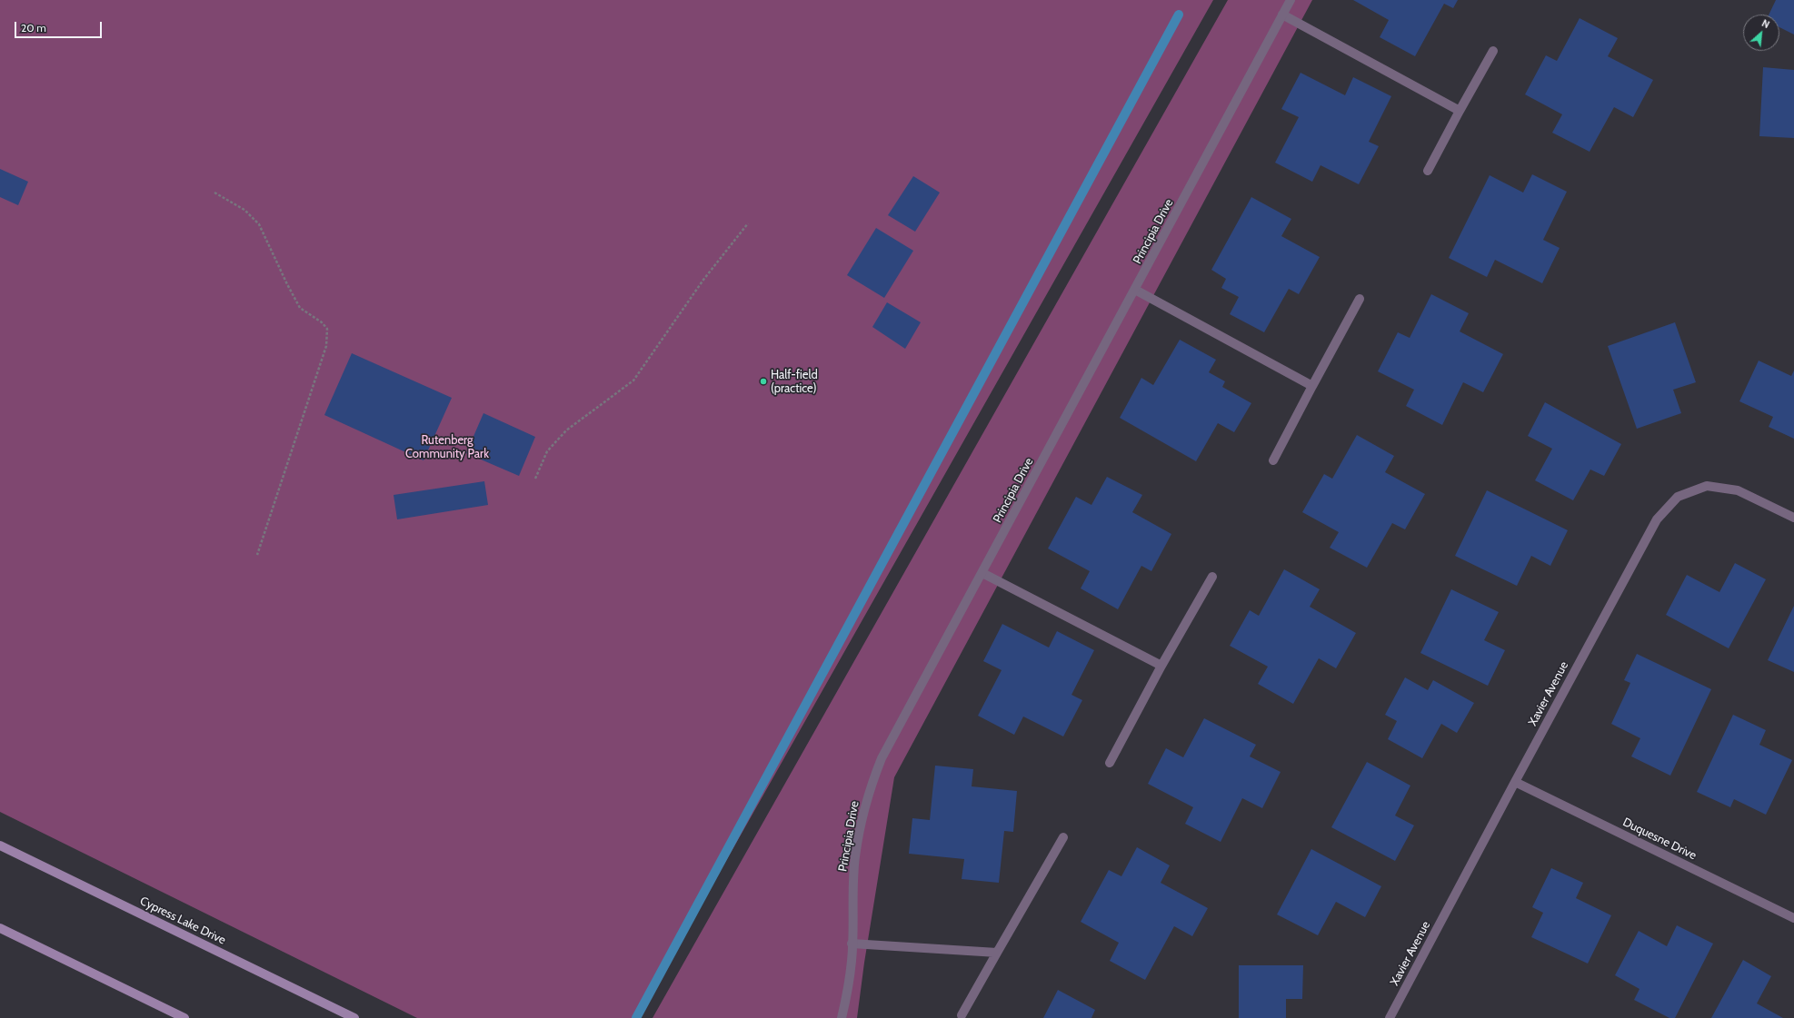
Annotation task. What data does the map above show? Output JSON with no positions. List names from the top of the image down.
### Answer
{
  "streets": {
    "main road": ["Cypress Lake Drive"],
    "street": ["Principia Drive", "Xavier Avenue", "Duquesne Drive"]
  },
  "crossings": [
    ["Xavier Avenue", "Duquesne Drive"]
  ],
  "parks": ["Rutenberg Community Park"],
  "places": ["Half-field (practice)"],
  "scale_bar": "20 m",
  "north": "top right"
}
